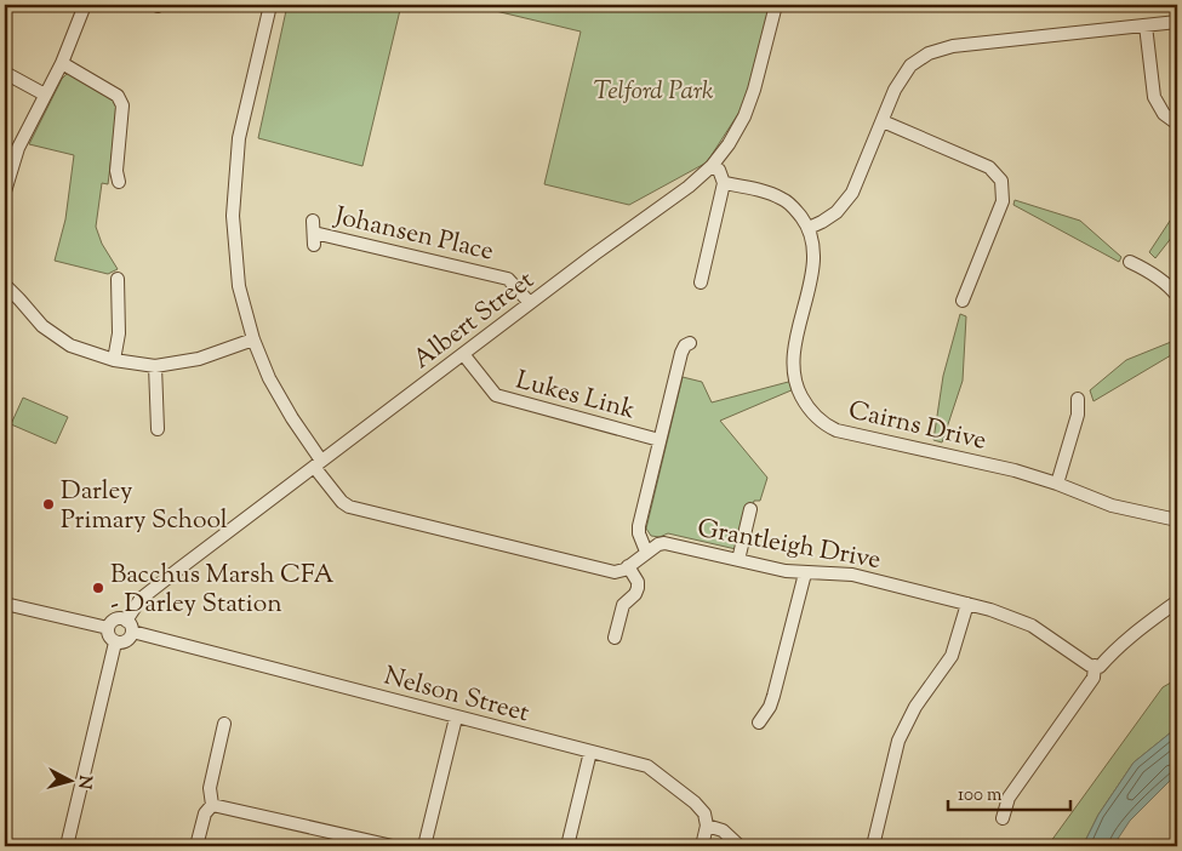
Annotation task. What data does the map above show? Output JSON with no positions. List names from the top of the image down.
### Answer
{
  "streets": {
    "street": [
      "Johansen Place",
      "Albert Street",
      "Lukes Link",
      "Cairns Drive",
      "Grantleigh Drive",
      "Nelson Street"
    ]
  },
  "crossings": [
    ["Johansen Place", "Albert Street"],
    ["Albert Street", "Lukes Link"],
    ["Albert Street", "Nelson Street"]
  ],
  "parks": ["Telford Park"],
  "places": ["Darley Primary School", "Bacchus Marsh CFA - Darley Station"],
  "scale_bar": "100 m",
  "north": "right"
}
